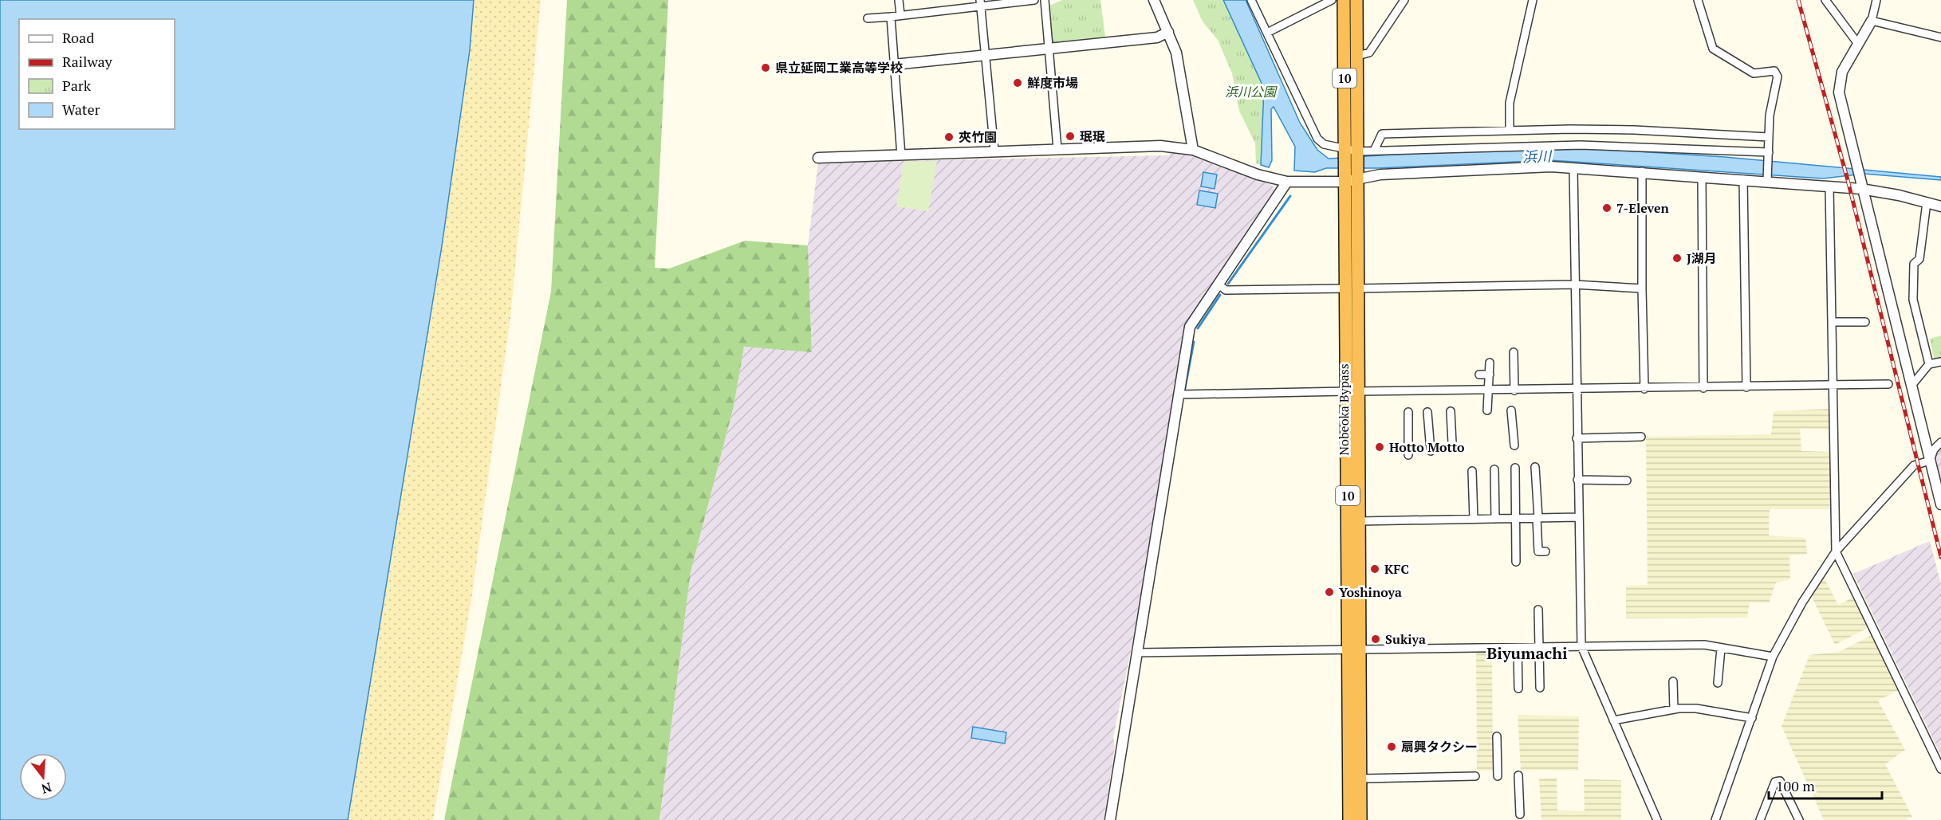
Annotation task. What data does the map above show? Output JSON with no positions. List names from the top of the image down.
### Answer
{
  "streets": {
    "highway": ["10", "Nobeoka Bypass"]
  },
  "districts": ["Biyumachi"],
  "water": ["浜川"],
  "parks": ["浜川公園"],
  "places": [
    "県立延岡工業高等学校",
    "鮮度市場",
    "珉珉",
    "夾竹園",
    "7-Eleven",
    "J湖月",
    "Hotto Motto",
    "KFC",
    "Yoshinoya",
    "Sukiya",
    "扇興タクシー"
  ],
  "legend": [
    "Road",
    "Railway",
    "Park",
    "Water"
  ],
  "scale_bar": "100 m",
  "north": "bottom"
}
